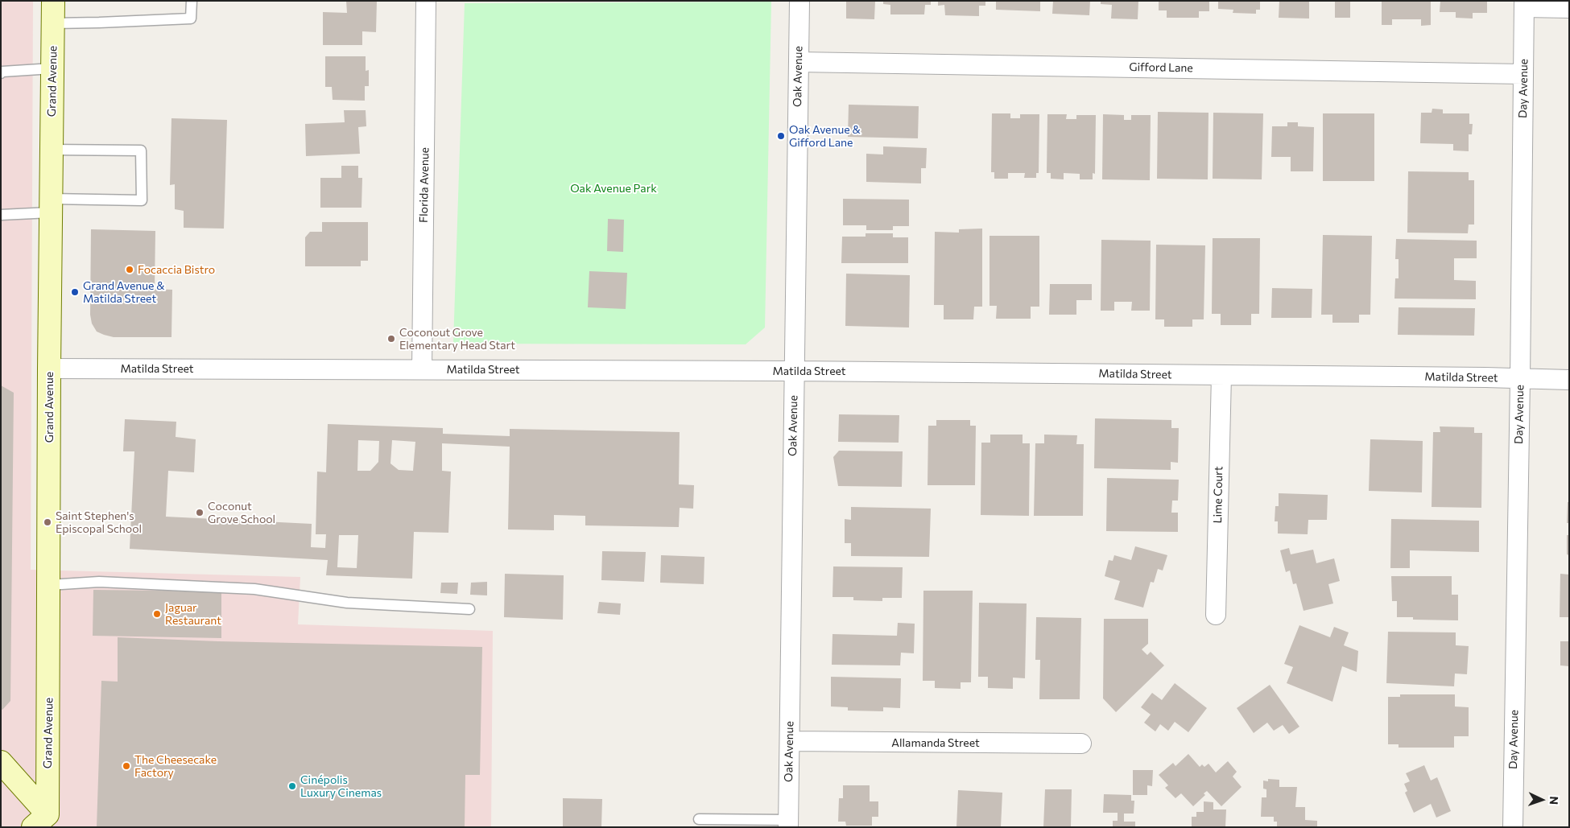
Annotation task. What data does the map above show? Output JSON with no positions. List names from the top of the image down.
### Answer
{
  "streets": {
    "main road": ["Grand Avenue"],
    "street": [
      "Gifford Lane",
      "Oak Avenue",
      "Day Avenue",
      "Florida Avenue",
      "Matilda Street",
      "Lime Court",
      "Allamanda Street"
    ]
  },
  "crossings": [
    ["Gifford Lane", "Oak Avenue"],
    ["Gifford Lane", "Day Avenue"],
    ["Oak Avenue", "Matilda Street"],
    ["Oak Avenue", "Allamanda Street"],
    ["Grand Avenue", "Matilda Street"],
    ["Day Avenue", "Matilda Street"],
    ["Florida Avenue", "Matilda Street"],
    ["Matilda Street", "Lime Court"]
  ],
  "parks": ["Oak Avenue Park"],
  "places": [
    "Oak Avenue & Gifford Lane",
    "Focaccia Bistro",
    "Grand Avenue & Matilda Street",
    "Coconout Grove Elementary Head Start",
    "Coconut Grove School",
    "Saint Stephen's Episcopal School",
    "Jaguar Restaurant",
    "The Cheesecake Factory",
    "Cinépolis Luxury Cinemas"
  ],
  "north": "right"
}
